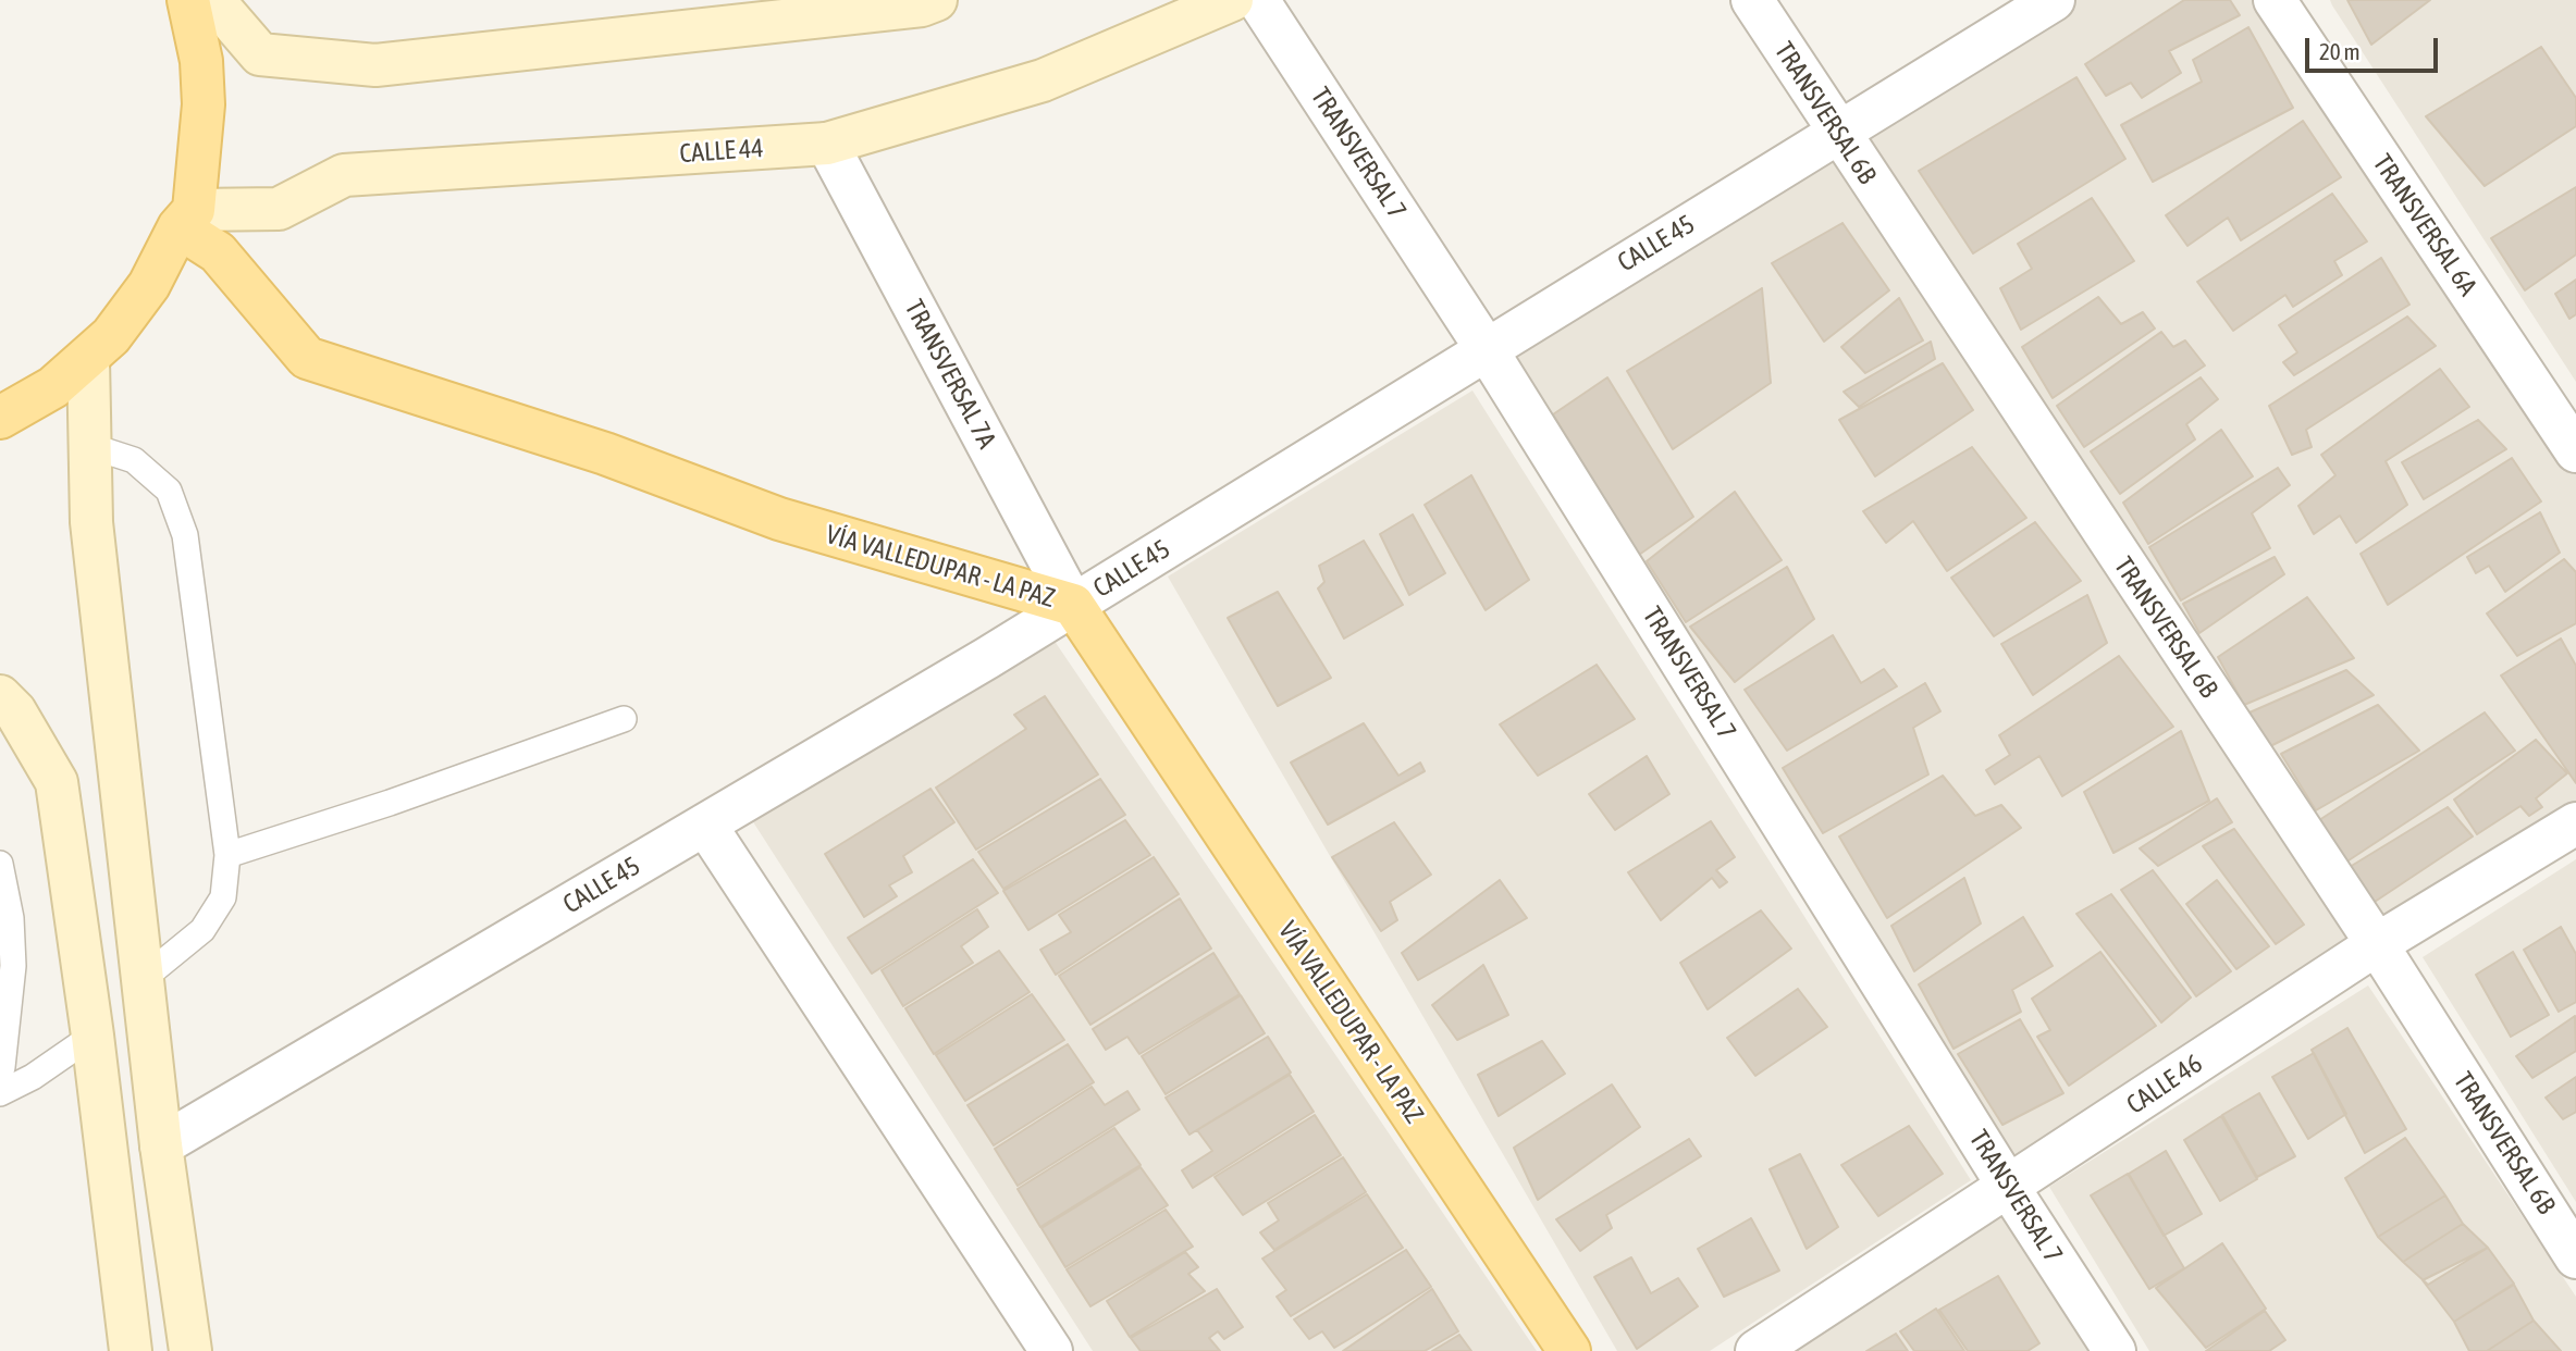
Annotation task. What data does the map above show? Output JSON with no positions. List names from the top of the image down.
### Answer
{
  "streets": {
    "main road": ["CALLE 44", "VÍA VALLEDUPAR - LA PAZ"],
    "street": [
      "TRANSVERSAL 6B",
      "TRANSVERSAL 7",
      "TRANSVERSAL 6A",
      "CALLE 45",
      "TRANSVERSAL 7A",
      "CALLE 46"
    ]
  },
  "crossings": [
    ["TRANSVERSAL 6B", "CALLE 45"],
    ["TRANSVERSAL 6B", "CALLE 46"],
    ["CALLE 44", "TRANSVERSAL 7A"],
    ["CALLE 44", "VÍA VALLEDUPAR - LA PAZ"],
    ["TRANSVERSAL 7", "CALLE 45"],
    ["TRANSVERSAL 7", "CALLE 46"],
    ["CALLE 45", "TRANSVERSAL 7A"],
    ["CALLE 45", "VÍA VALLEDUPAR - LA PAZ"],
    ["TRANSVERSAL 7A", "VÍA VALLEDUPAR - LA PAZ"]
  ],
  "scale_bar": "20 m"
}
